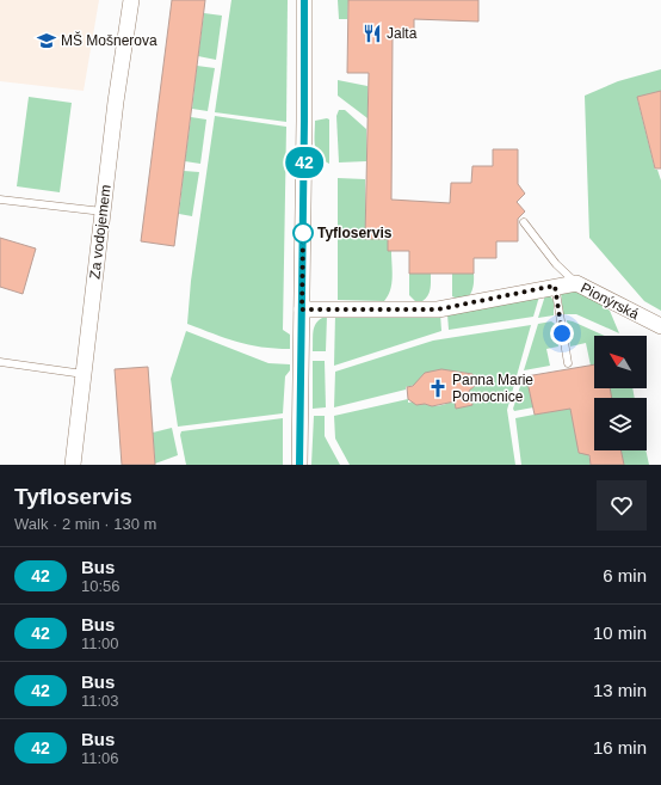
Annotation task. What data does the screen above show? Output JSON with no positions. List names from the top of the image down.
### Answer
{
  "streets": {
    "street": ["Za vodojemem", "Pionýrská"]
  },
  "places": {
    "restaurant": ["Jalta"],
    "school or university": ["MŠ Mošnerova"],
    "other": ["Tyfloservis"],
    "church": ["Panna Marie Pomocnice"]
  },
  "lines": ["bus line 42"],
  "north": "top left",
  "page": {
    "on_map": "42",
    "heading": ["Tyfloservis", "Walk · 2 min · 130 m"],
    "list": [
      {
        "mark": "42",
        "name": "Bus",
        "note": "10:56",
        "value": "6 min"
      },
      {
        "mark": "42",
        "name": "Bus",
        "note": "11:00",
        "value": "10 min"
      },
      {
        "mark": "42",
        "name": "Bus",
        "note": "11:03",
        "value": "13 min"
      },
      {
        "mark": "42",
        "name": "Bus",
        "note": "11:06",
        "value": "16 min"
      }
    ]
  }
}
